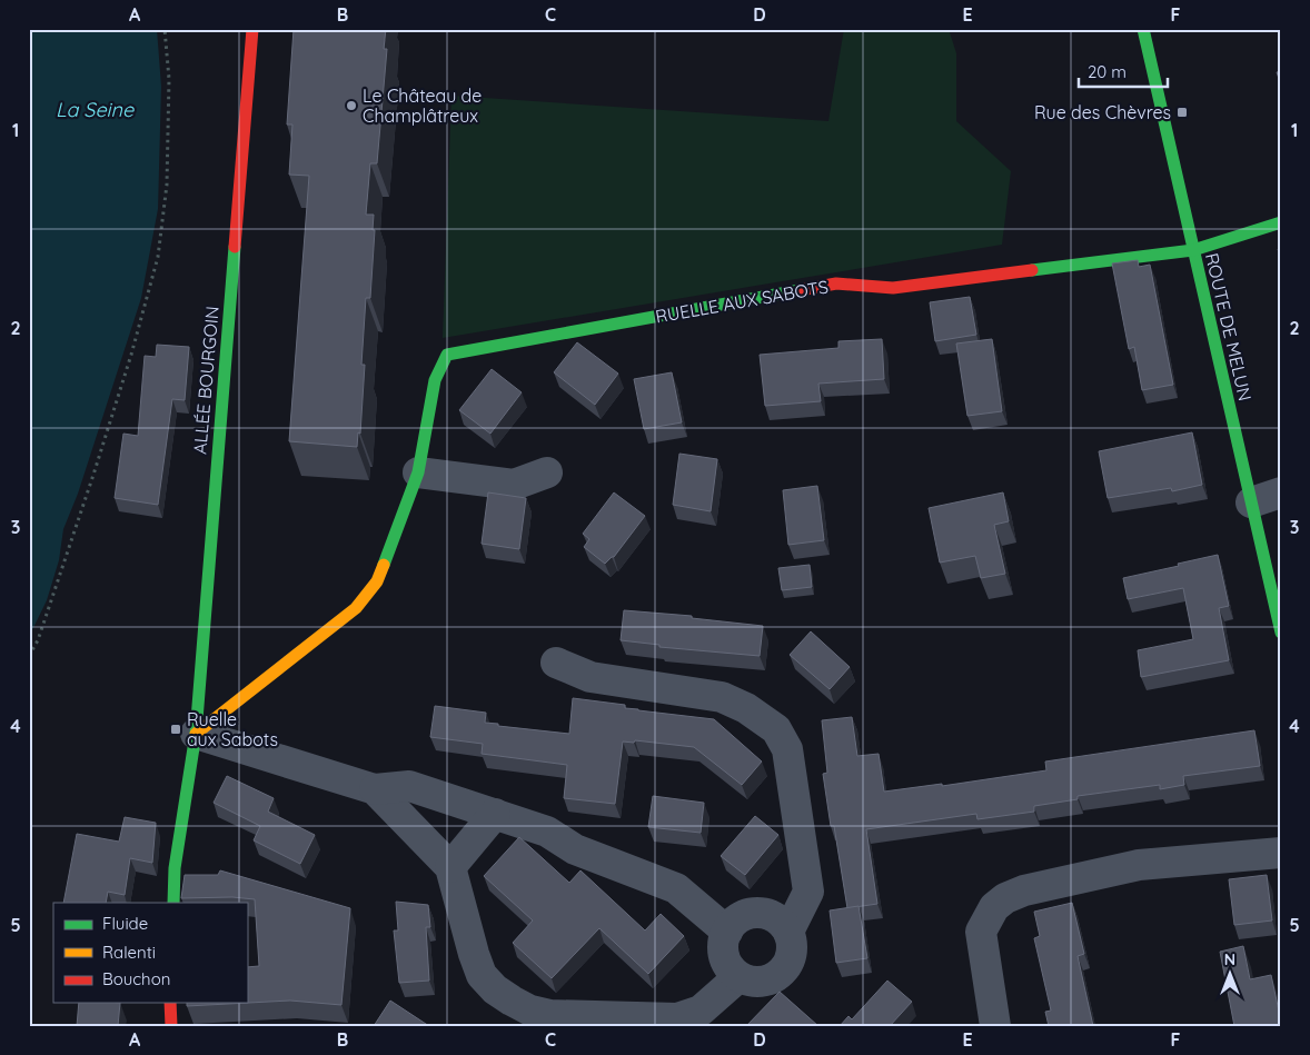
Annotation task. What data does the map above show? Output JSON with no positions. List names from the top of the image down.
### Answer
{
  "streets": {
    "street": ["RUELLE AUX SABOTS", "ROUTE DE MELUN", "ALLÉE BOURGOIN"]
  },
  "crossings": [
    ["RUELLE AUX SABOTS", "ROUTE DE MELUN"],
    ["RUELLE AUX SABOTS", "ALLÉE BOURGOIN"]
  ],
  "water": ["La Seine"],
  "places": {
    "other": ["Le Château de Champlâtreux"],
    "transit": ["Rue des Chèvres", "Ruelle aux Sabots"]
  },
  "legend": ["Fluide", "Ralenti", "Bouchon"],
  "scale_bar": "20 m",
  "north": "top",
  "grid": {
    "columns": [
      "A",
      "B",
      "C",
      "D",
      "E",
      "F"
    ],
    "rows": [
      "1",
      "2",
      "3",
      "4",
      "5"
    ]
  }
}
